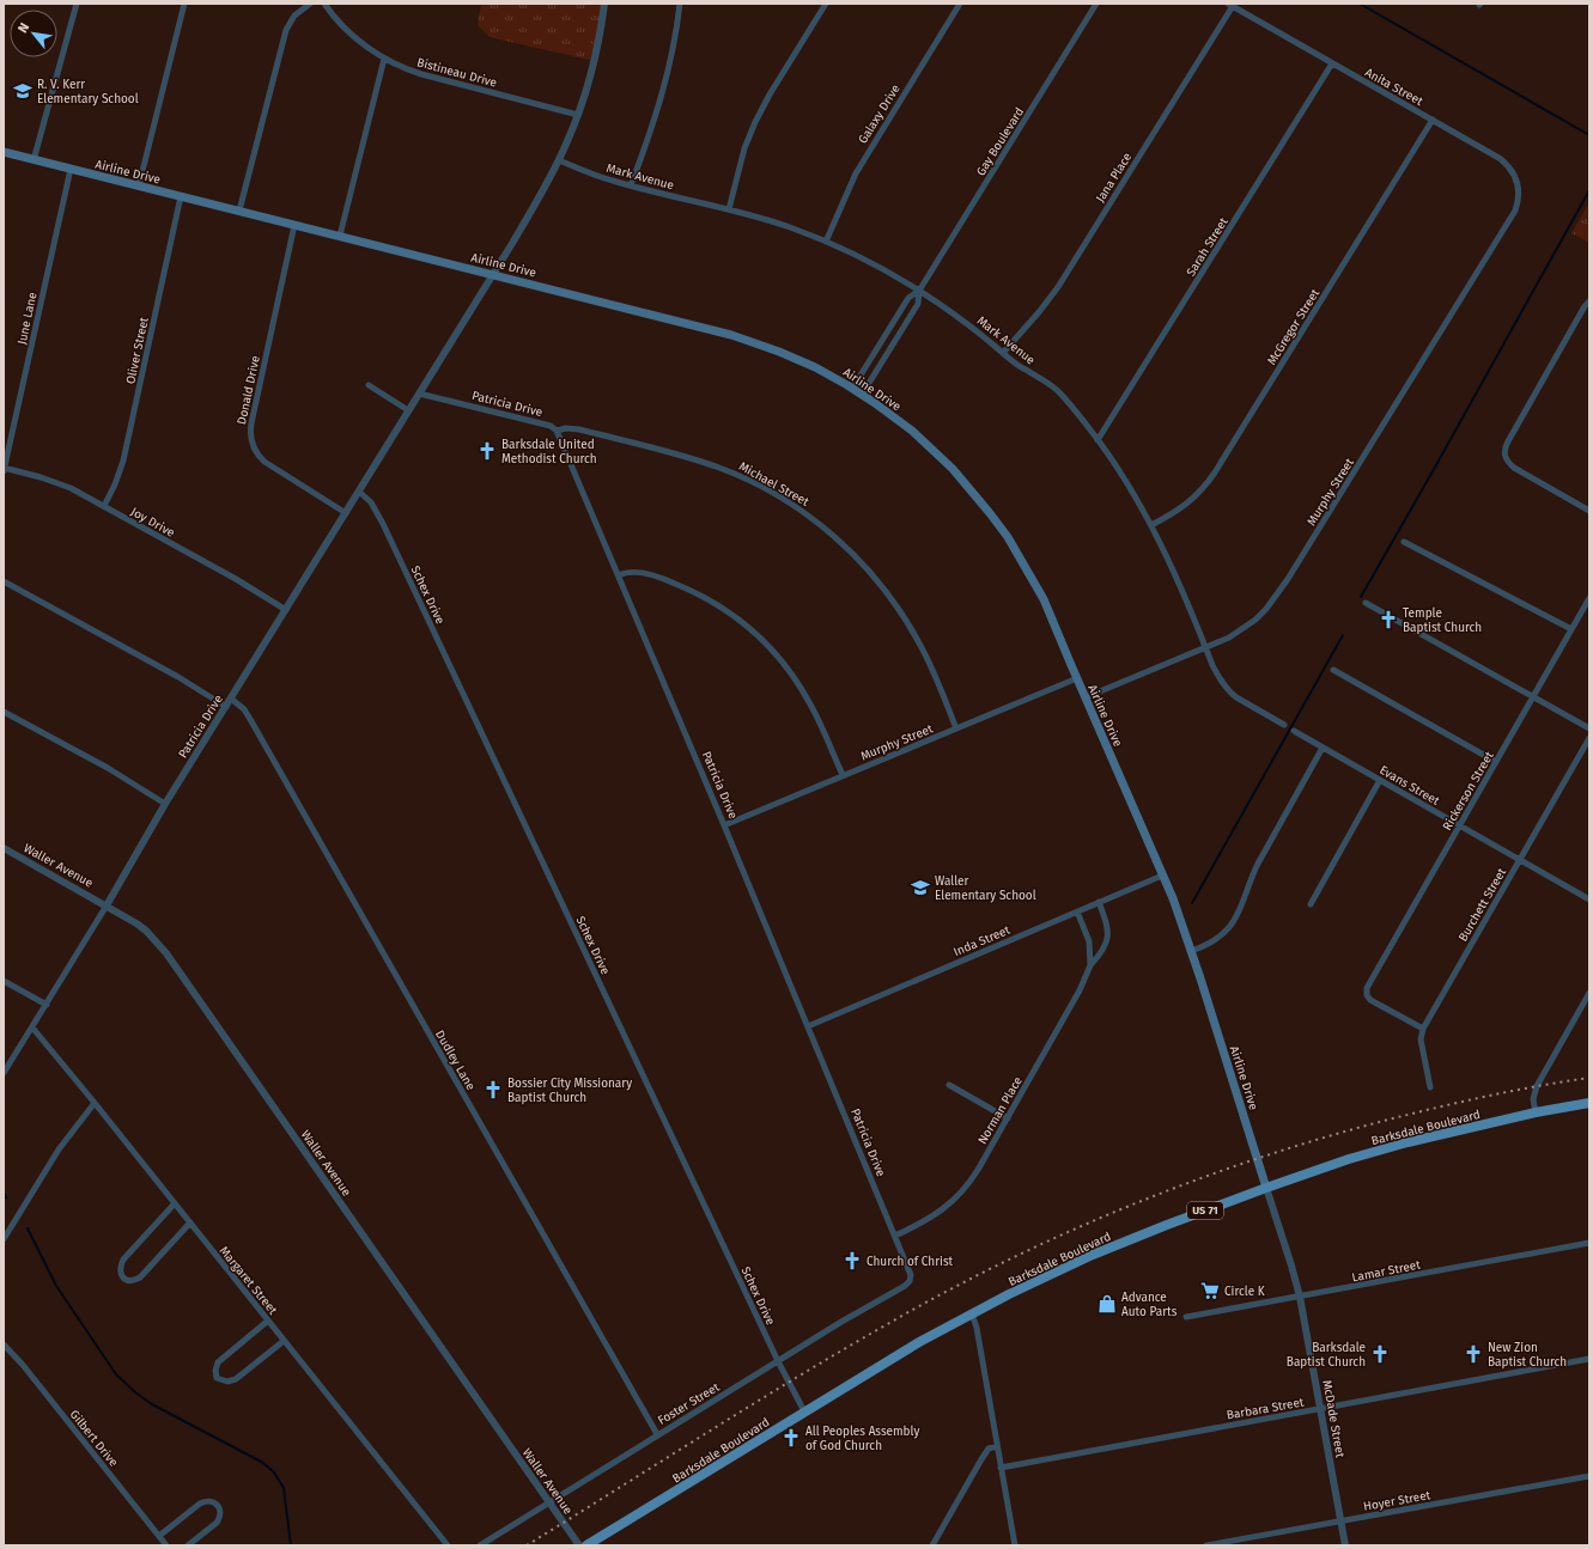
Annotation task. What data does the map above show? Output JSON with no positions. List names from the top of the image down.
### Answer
{
  "streets": {
    "main road": ["Airline Drive", "Barksdale Boulevard", "US 71"],
    "street": [
      "Bistineau Drive",
      "Anita Street",
      "Galaxy Drive",
      "Gay Boulevard",
      "Mark Avenue",
      "Jana Place",
      "Sarah Street",
      "June Lane",
      "McGregor Street",
      "Oliver Street",
      "Donald Drive",
      "Patricia Drive",
      "Michael Street",
      "Murphy Street",
      "Joy Drive",
      "Schex Drive",
      "Evans Street",
      "Rickerson Street",
      "Waller Avenue",
      "Burchett Street",
      "Inda Street",
      "Dudley Lane",
      "Norman Place",
      "Lamar Street",
      "Margaret Street",
      "Foster Street",
      "Barbara Street",
      "McDade Street",
      "Gilbert Drive",
      "Hoyer Street"
    ]
  },
  "crossings": [
    ["Bistineau Drive", "Patricia Drive"],
    ["Anita Street", "Jana Place"],
    ["Anita Street", "Sarah Street"],
    ["Anita Street", "McGregor Street"],
    ["Anita Street", "Murphy Street"],
    ["Galaxy Drive", "Mark Avenue"],
    ["Gay Boulevard", "Airline Drive"],
    ["Gay Boulevard", "Mark Avenue"],
    ["Airline Drive", "June Lane"],
    ["Airline Drive", "Oliver Street"],
    ["Airline Drive", "Donald Drive"],
    ["Airline Drive", "Patricia Drive"],
    ["Airline Drive", "Murphy Street"],
    ["Airline Drive", "Inda Street"],
    ["Airline Drive", "Barksdale Boulevard"],
    ["Airline Drive", "McDade Street"],
    ["Mark Avenue", "Jana Place"],
    ["Mark Avenue", "Sarah Street"],
    ["Mark Avenue", "McGregor Street"],
    ["Mark Avenue", "Patricia Drive"],
    ["Mark Avenue", "Murphy Street"],
    ["June Lane", "Joy Drive"],
    ["Oliver Street", "Joy Drive"],
    ["Donald Drive", "Patricia Drive"],
    ["Patricia Drive", "Michael Street"],
    ["Patricia Drive", "Murphy Street"],
    ["Patricia Drive", "Joy Drive"],
    ["Patricia Drive", "Schex Drive"],
    ["Patricia Drive", "Waller Avenue"],
    ["Patricia Drive", "Inda Street"],
    ["Patricia Drive", "Dudley Lane"],
    ["Patricia Drive", "Norman Place"],
    ["Patricia Drive", "Margaret Street"],
    ["Patricia Drive", "Foster Street"],
    ["Michael Street", "Murphy Street"],
    ["Schex Drive", "Barksdale Boulevard"],
    ["Schex Drive", "Foster Street"],
    ["Evans Street", "Rickerson Street"],
    ["Evans Street", "Burchett Street"],
    ["Rickerson Street", "Burchett Street"],
    ["Waller Avenue", "Foster Street"],
    ["Inda Street", "Norman Place"],
    ["Dudley Lane", "Foster Street"],
    ["Barksdale Boulevard", "McDade Street"],
    ["Lamar Street", "McDade Street"],
    ["Barbara Street", "McDade Street"],
    ["McDade Street", "Hoyer Street"]
  ],
  "places": {
    "school or university": ["R. V. Kerr Elementary School", "Waller Elementary School"],
    "church": [
      "Barksdale United Methodist Church",
      "Temple Baptist Church",
      "Bossier City Missionary Baptist Church",
      "Church of Christ",
      "Barksdale Baptist Church",
      "New Zion Baptist Church",
      "All Peoples Assembly of God Church"
    ],
    "supermarket": ["Circle K"],
    "shop": ["Advance Auto Parts"]
  },
  "north": "top left"
}
